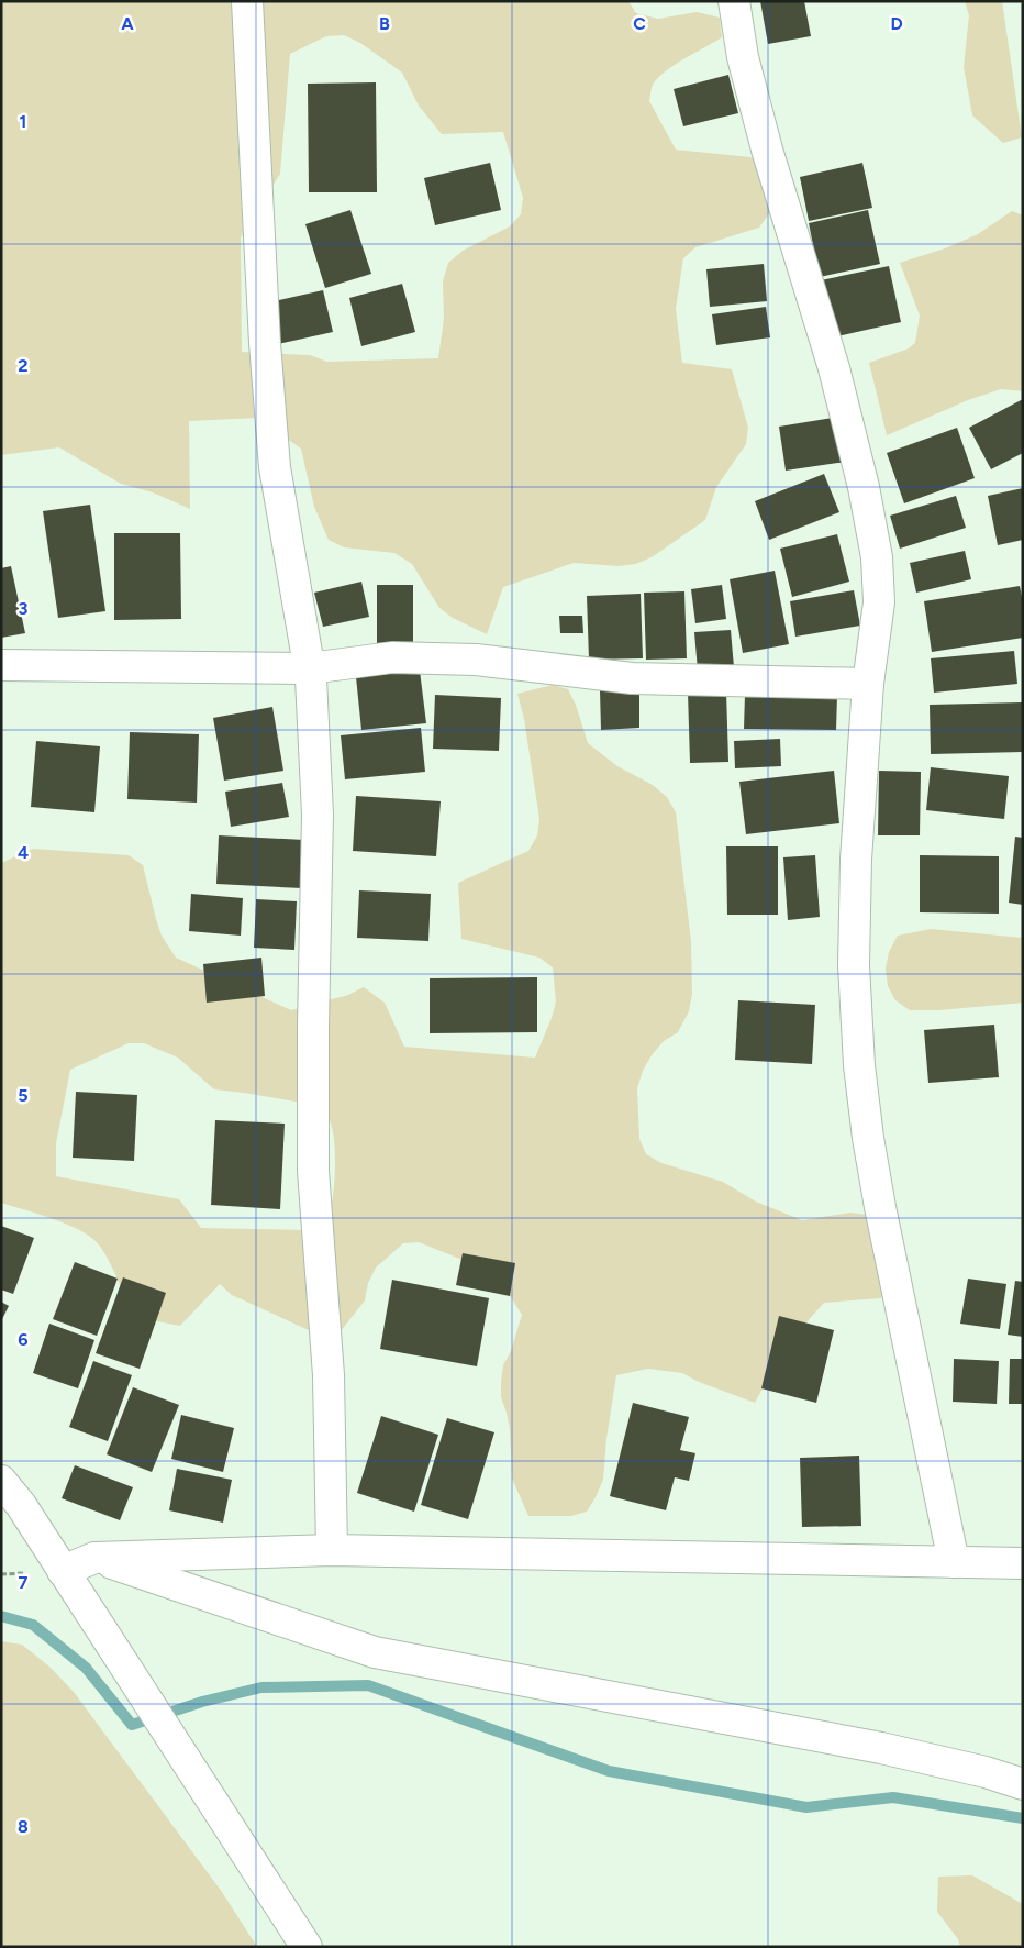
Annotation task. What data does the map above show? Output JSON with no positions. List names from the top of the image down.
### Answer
{
  "grid": {
    "columns": [
      "A",
      "B",
      "C",
      "D"
    ],
    "rows": [
      "1",
      "2",
      "3",
      "4",
      "5",
      "6",
      "7",
      "8"
    ]
  }
}
